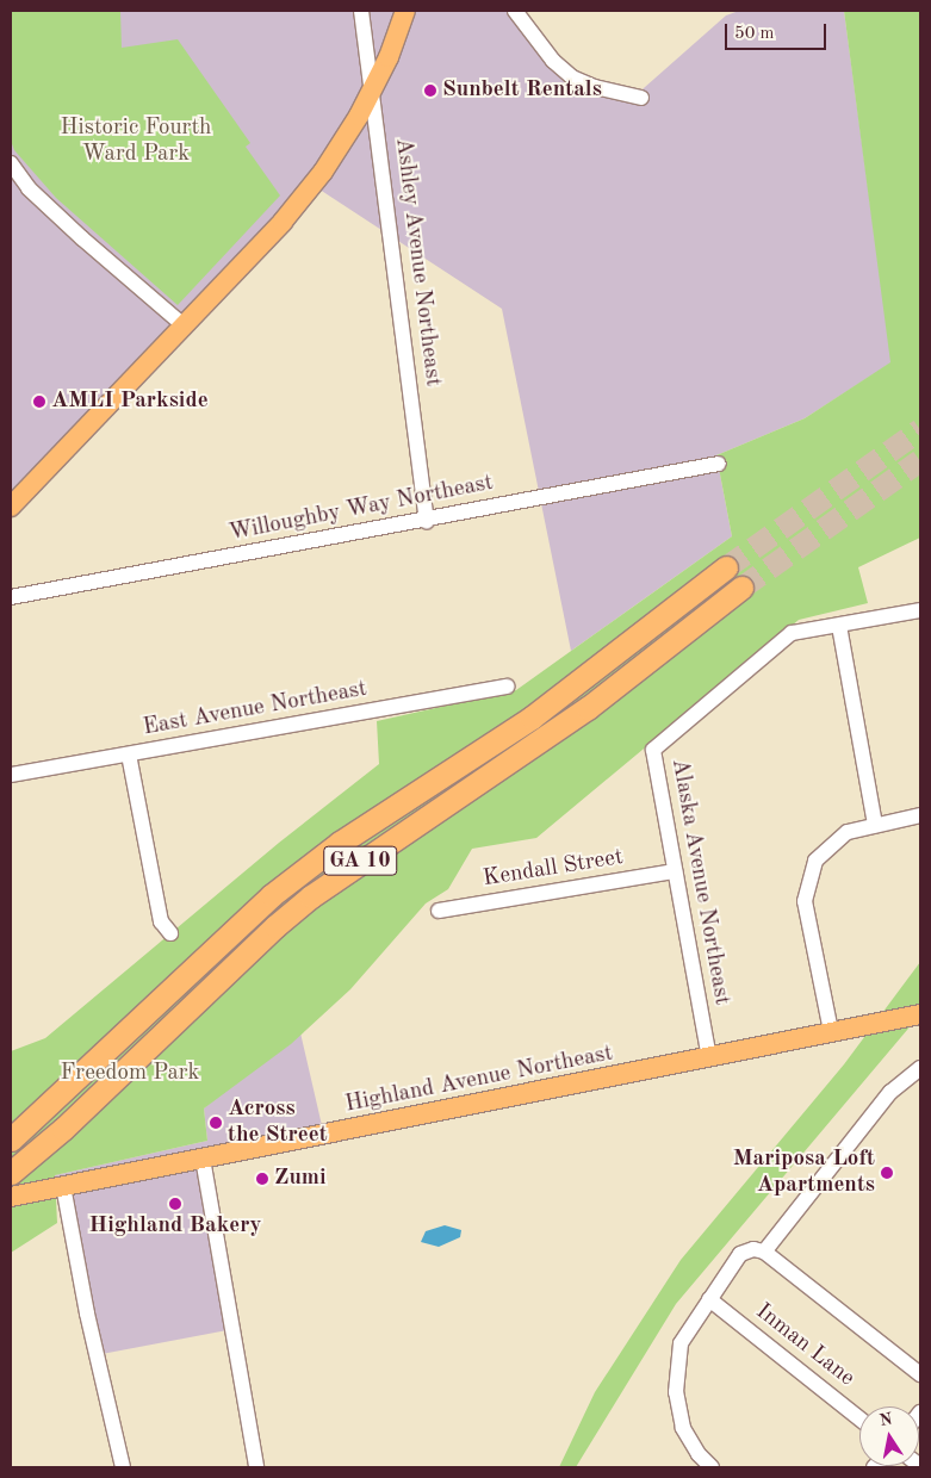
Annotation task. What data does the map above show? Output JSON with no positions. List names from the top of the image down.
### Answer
{
  "streets": {
    "highway": ["GA 10"],
    "main road": ["Highland Avenue Northeast"],
    "street": [
      "Ashley Avenue Northeast",
      "Willoughby Way Northeast",
      "East Avenue Northeast",
      "Kendall Street",
      "Alaska Avenue Northeast",
      "Inman Lane"
    ]
  },
  "crossings": [
    ["Ashley Avenue Northeast", "Willoughby Way Northeast"],
    ["Kendall Street", "Alaska Avenue Northeast"],
    ["Alaska Avenue Northeast", "Highland Avenue Northeast"]
  ],
  "parks": ["Historic Fourth Ward Park", "Freedom Park"],
  "places": [
    "Sunbelt Rentals",
    "AMLI Parkside",
    "Across the Street",
    "Mariposa Loft Apartments",
    "Zumi",
    "Highland Bakery"
  ],
  "scale_bar": "50 m",
  "north": "top"
}
